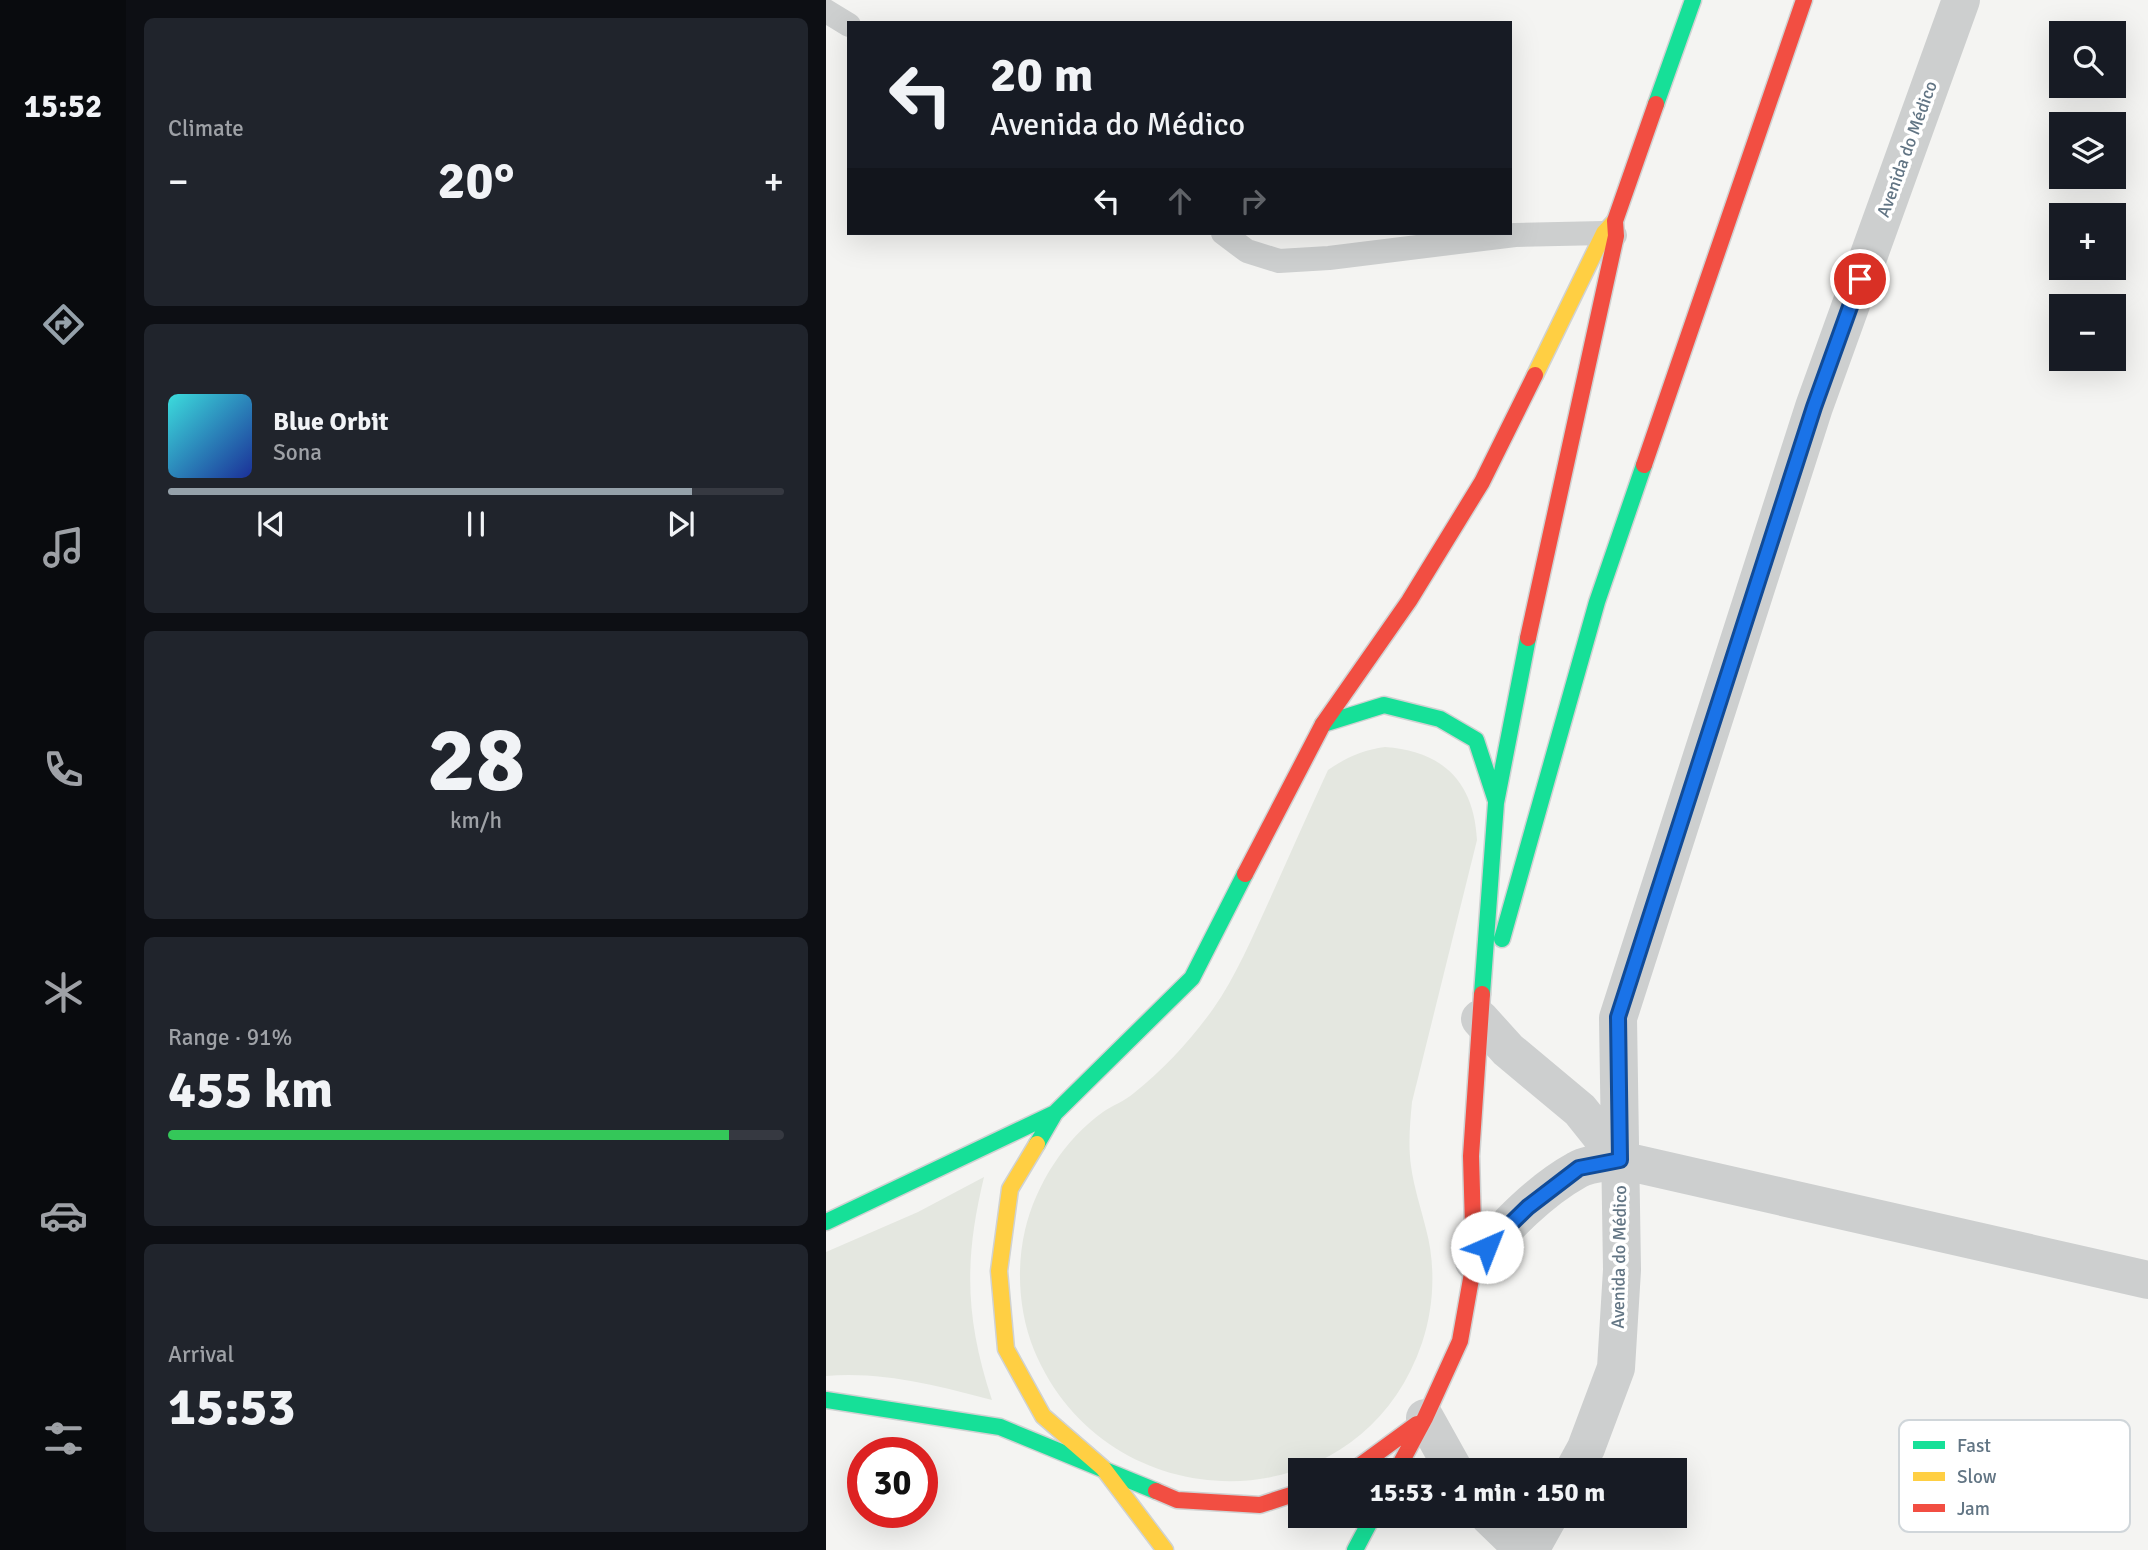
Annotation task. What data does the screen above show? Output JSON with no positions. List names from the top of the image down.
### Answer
{
  "streets": {
    "street": ["Avenida do Médico"]
  },
  "legend": ["Fast", "Slow", "Jam"],
  "page": {
    "tabs": "15:52",
    "tile": [
      "Climate",
      ["28", "km/h"],
      ["Range · 91%", "455 km"],
      ["Arrival", "15:53"]
    ],
    "map_buttons": ["+", "−"],
    "turn": ["20 m", "Avenida do Médico"],
    "heat": ["−", "20°", "+"],
    "song": ["Blue Orbit", "Sona"],
    "limit": "30",
    "trip": "15:53 · 1 min · 150 m"
  }
}
